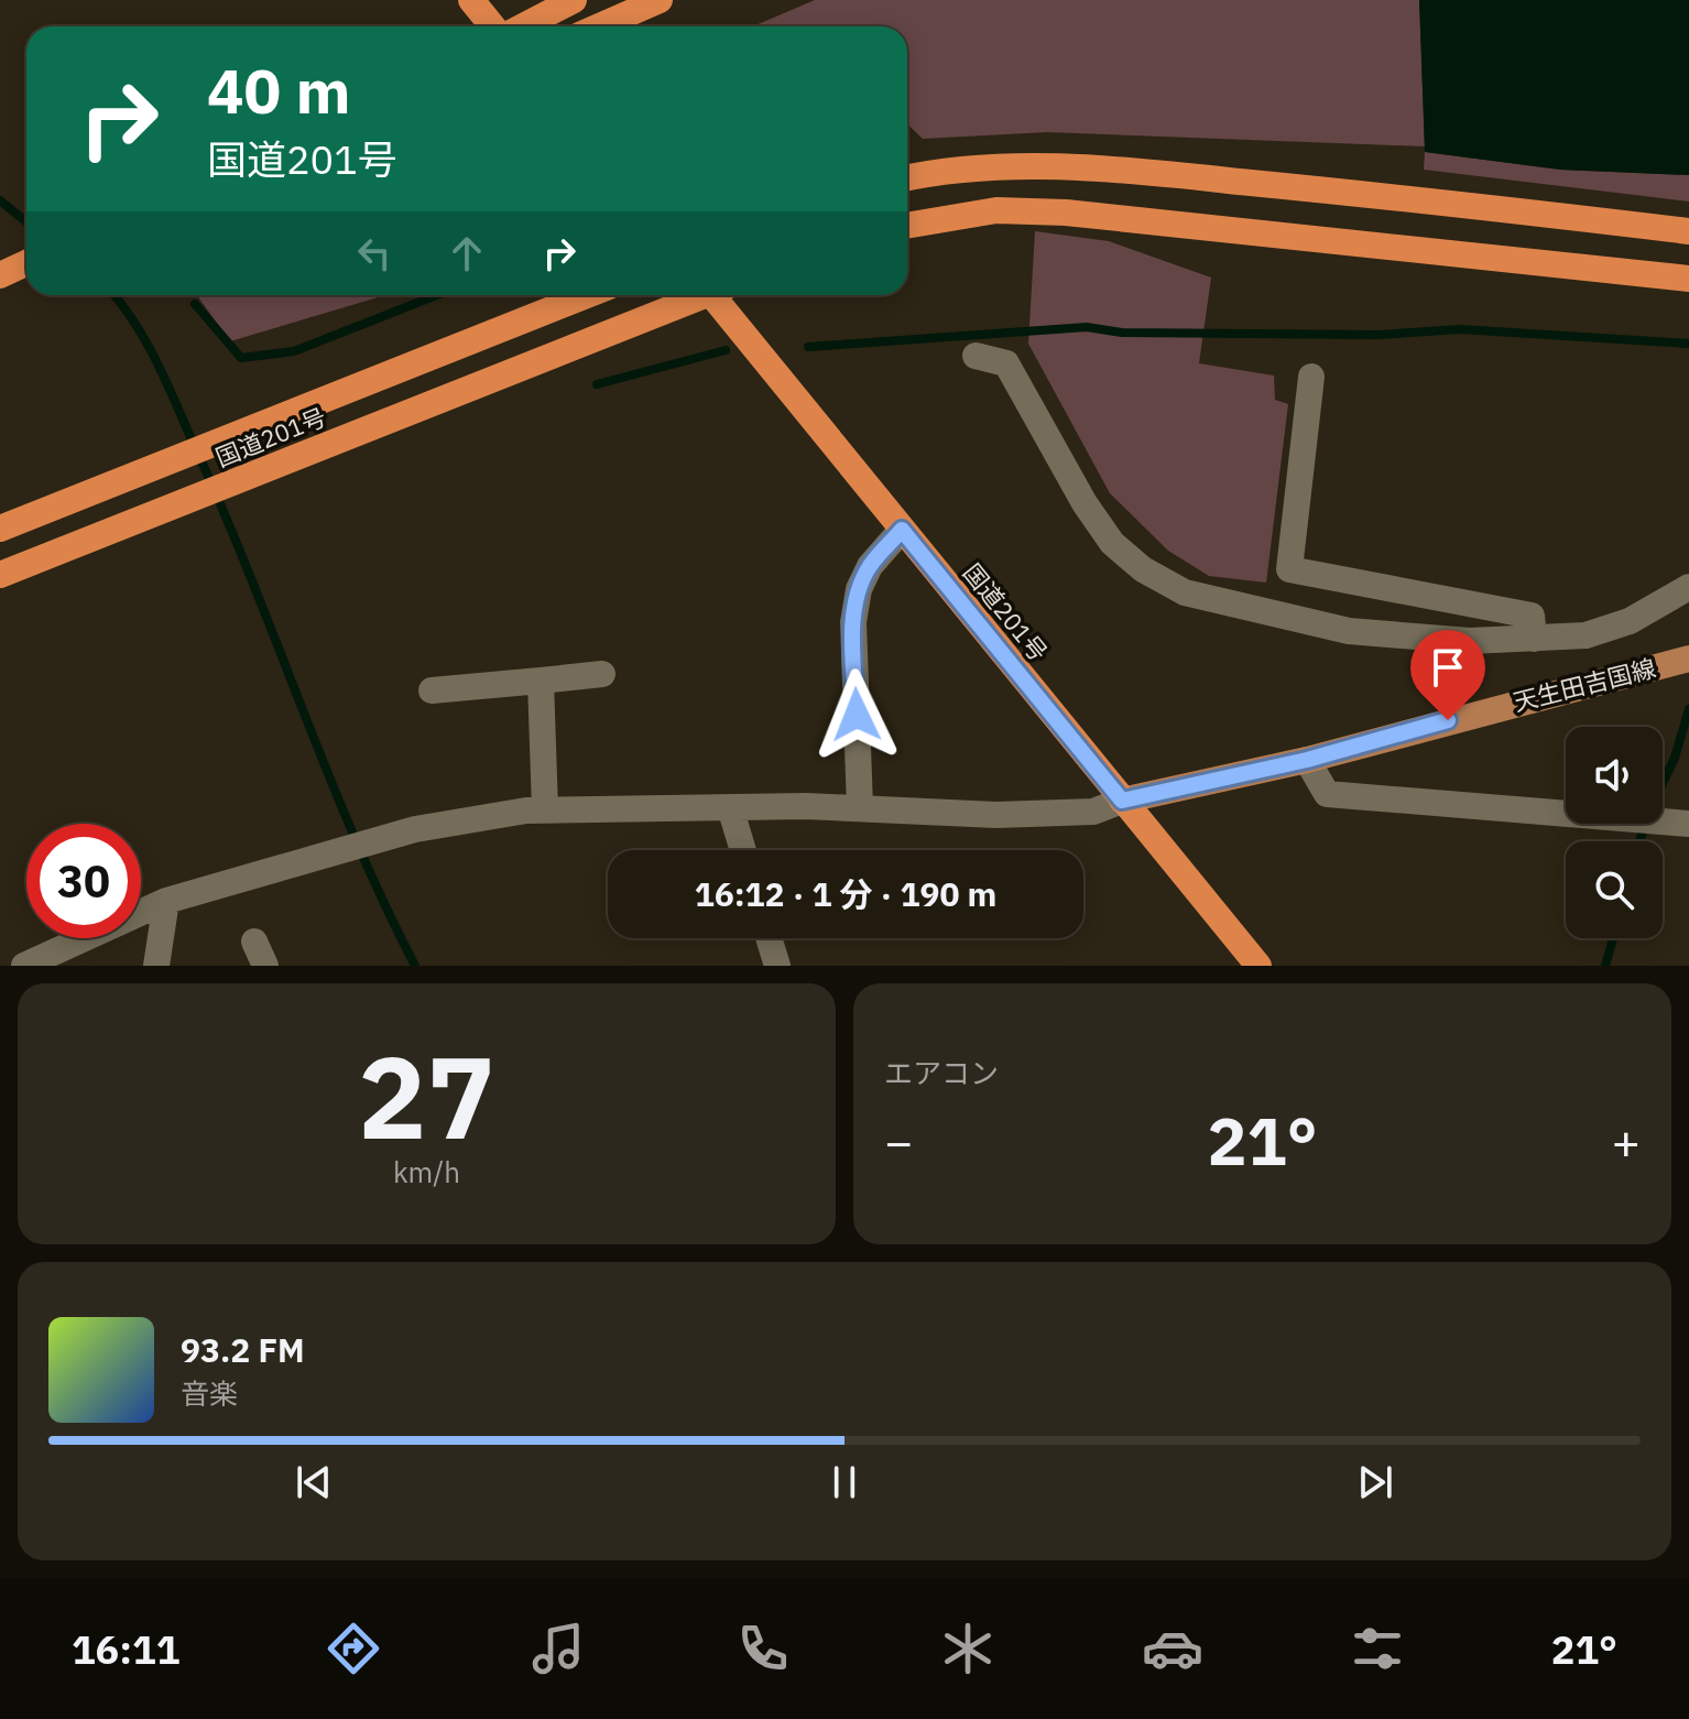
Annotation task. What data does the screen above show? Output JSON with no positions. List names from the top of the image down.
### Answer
{
  "streets": {
    "highway": ["国道201号"],
    "main road": ["天生田吉国線"]
  },
  "crossings": [
    ["国道201号", "天生田吉国線"]
  ],
  "page": {
    "turn": ["40 m", "国道201号"],
    "limit": "30",
    "trip": "16:12 · 1 分 · 190 m",
    "tile": [
      ["27", "km/h"],
      "エアコン"
    ],
    "heat": ["−", "21°", "+"],
    "song": ["93.2 FM", "音楽"],
    "tabs": ["16:11", "21°"]
  }
}
